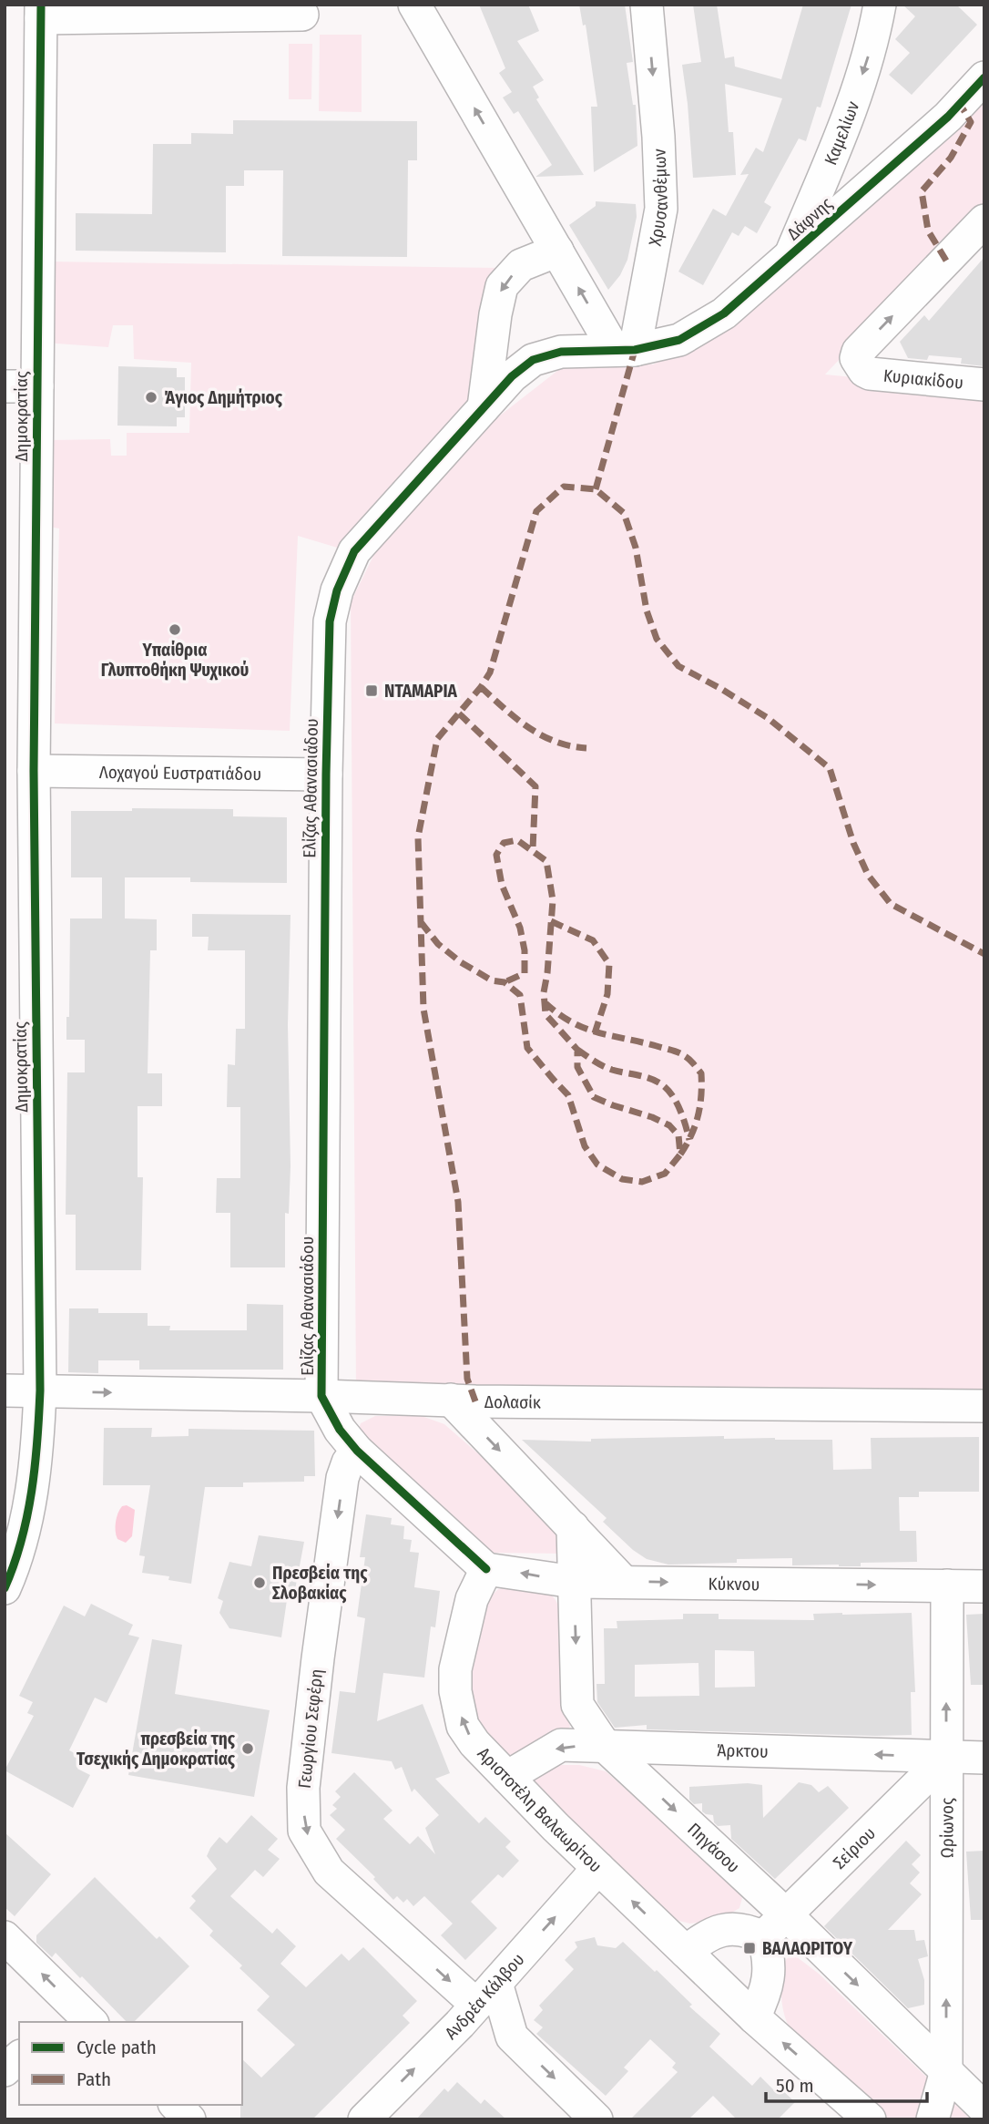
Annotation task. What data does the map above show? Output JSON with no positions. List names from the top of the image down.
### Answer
{
  "streets": {
    "street": [
      "Καμελίων",
      "Χρυσανθέμων",
      "Δάφνης",
      "Κυριακίδου",
      "Δημοκρατίας",
      "Λοχαγού Ευστρατιάδου",
      "Ελίζας Αθανασιάδου",
      "Δολασίκ",
      "Κύκνου",
      "Γεωργίου Σεφέρη",
      "Άρκτου",
      "Αριστοτέλη Βαλαωρίτου",
      "Ωρίωνος",
      "Πηγάσου",
      "Σείριου",
      "Ανδρέα Κάλβου"
    ]
  },
  "crossings": [
    ["Καμελίων", "Δάφνης"],
    ["Χρυσανθέμων", "Δάφνης"],
    ["Χρυσανθέμων", "Ελίζας Αθανασιάδου"],
    ["Δάφνης", "Ελίζας Αθανασιάδου"],
    ["Δημοκρατίας", "Λοχαγού Ευστρατιάδου"],
    ["Δημοκρατίας", "Δολασίκ"],
    ["Λοχαγού Ευστρατιάδου", "Ελίζας Αθανασιάδου"],
    ["Ελίζας Αθανασιάδου", "Δολασίκ"],
    ["Κύκνου", "Αριστοτέλη Βαλαωρίτου"],
    ["Κύκνου", "Ωρίωνος"],
    ["Κύκνου", "Πηγάσου"],
    ["Γεωργίου Σεφέρη", "Ανδρέα Κάλβου"],
    ["Άρκτου", "Αριστοτέλη Βαλαωρίτου"],
    ["Άρκτου", "Ωρίωνος"],
    ["Άρκτου", "Πηγάσου"],
    ["Άρκτου", "Σείριου"],
    ["Αριστοτέλη Βαλαωρίτου", "Ανδρέα Κάλβου"],
    ["Ωρίωνος", "Πηγάσου"],
    ["Ωρίωνος", "Σείριου"],
    ["Πηγάσου", "Σείριου"]
  ],
  "one_way": [
    "Καμελίων",
    "Χρυσανθέμων",
    "Γεωργίου Σεφέρη",
    "Άρκτου",
    "Ωρίωνος",
    "Ανδρέα Κάλβου"
  ],
  "places": {
    "other": [
      "Άγιος Δημήτριος",
      "Υπαίθρια Γλυπτοθήκη Ψυχικού",
      "Πρεσβεία της Σλοβακίας",
      "πρεσβεία της Τσεχικής Δημοκρατίας"
    ],
    "transit": ["ΝΤΑΜΑΡΙΑ", "ΒΑΛΑΩΡΙΤΟΥ"]
  },
  "legend": ["Cycle path", "Path"],
  "scale_bar": "50 m"
}
